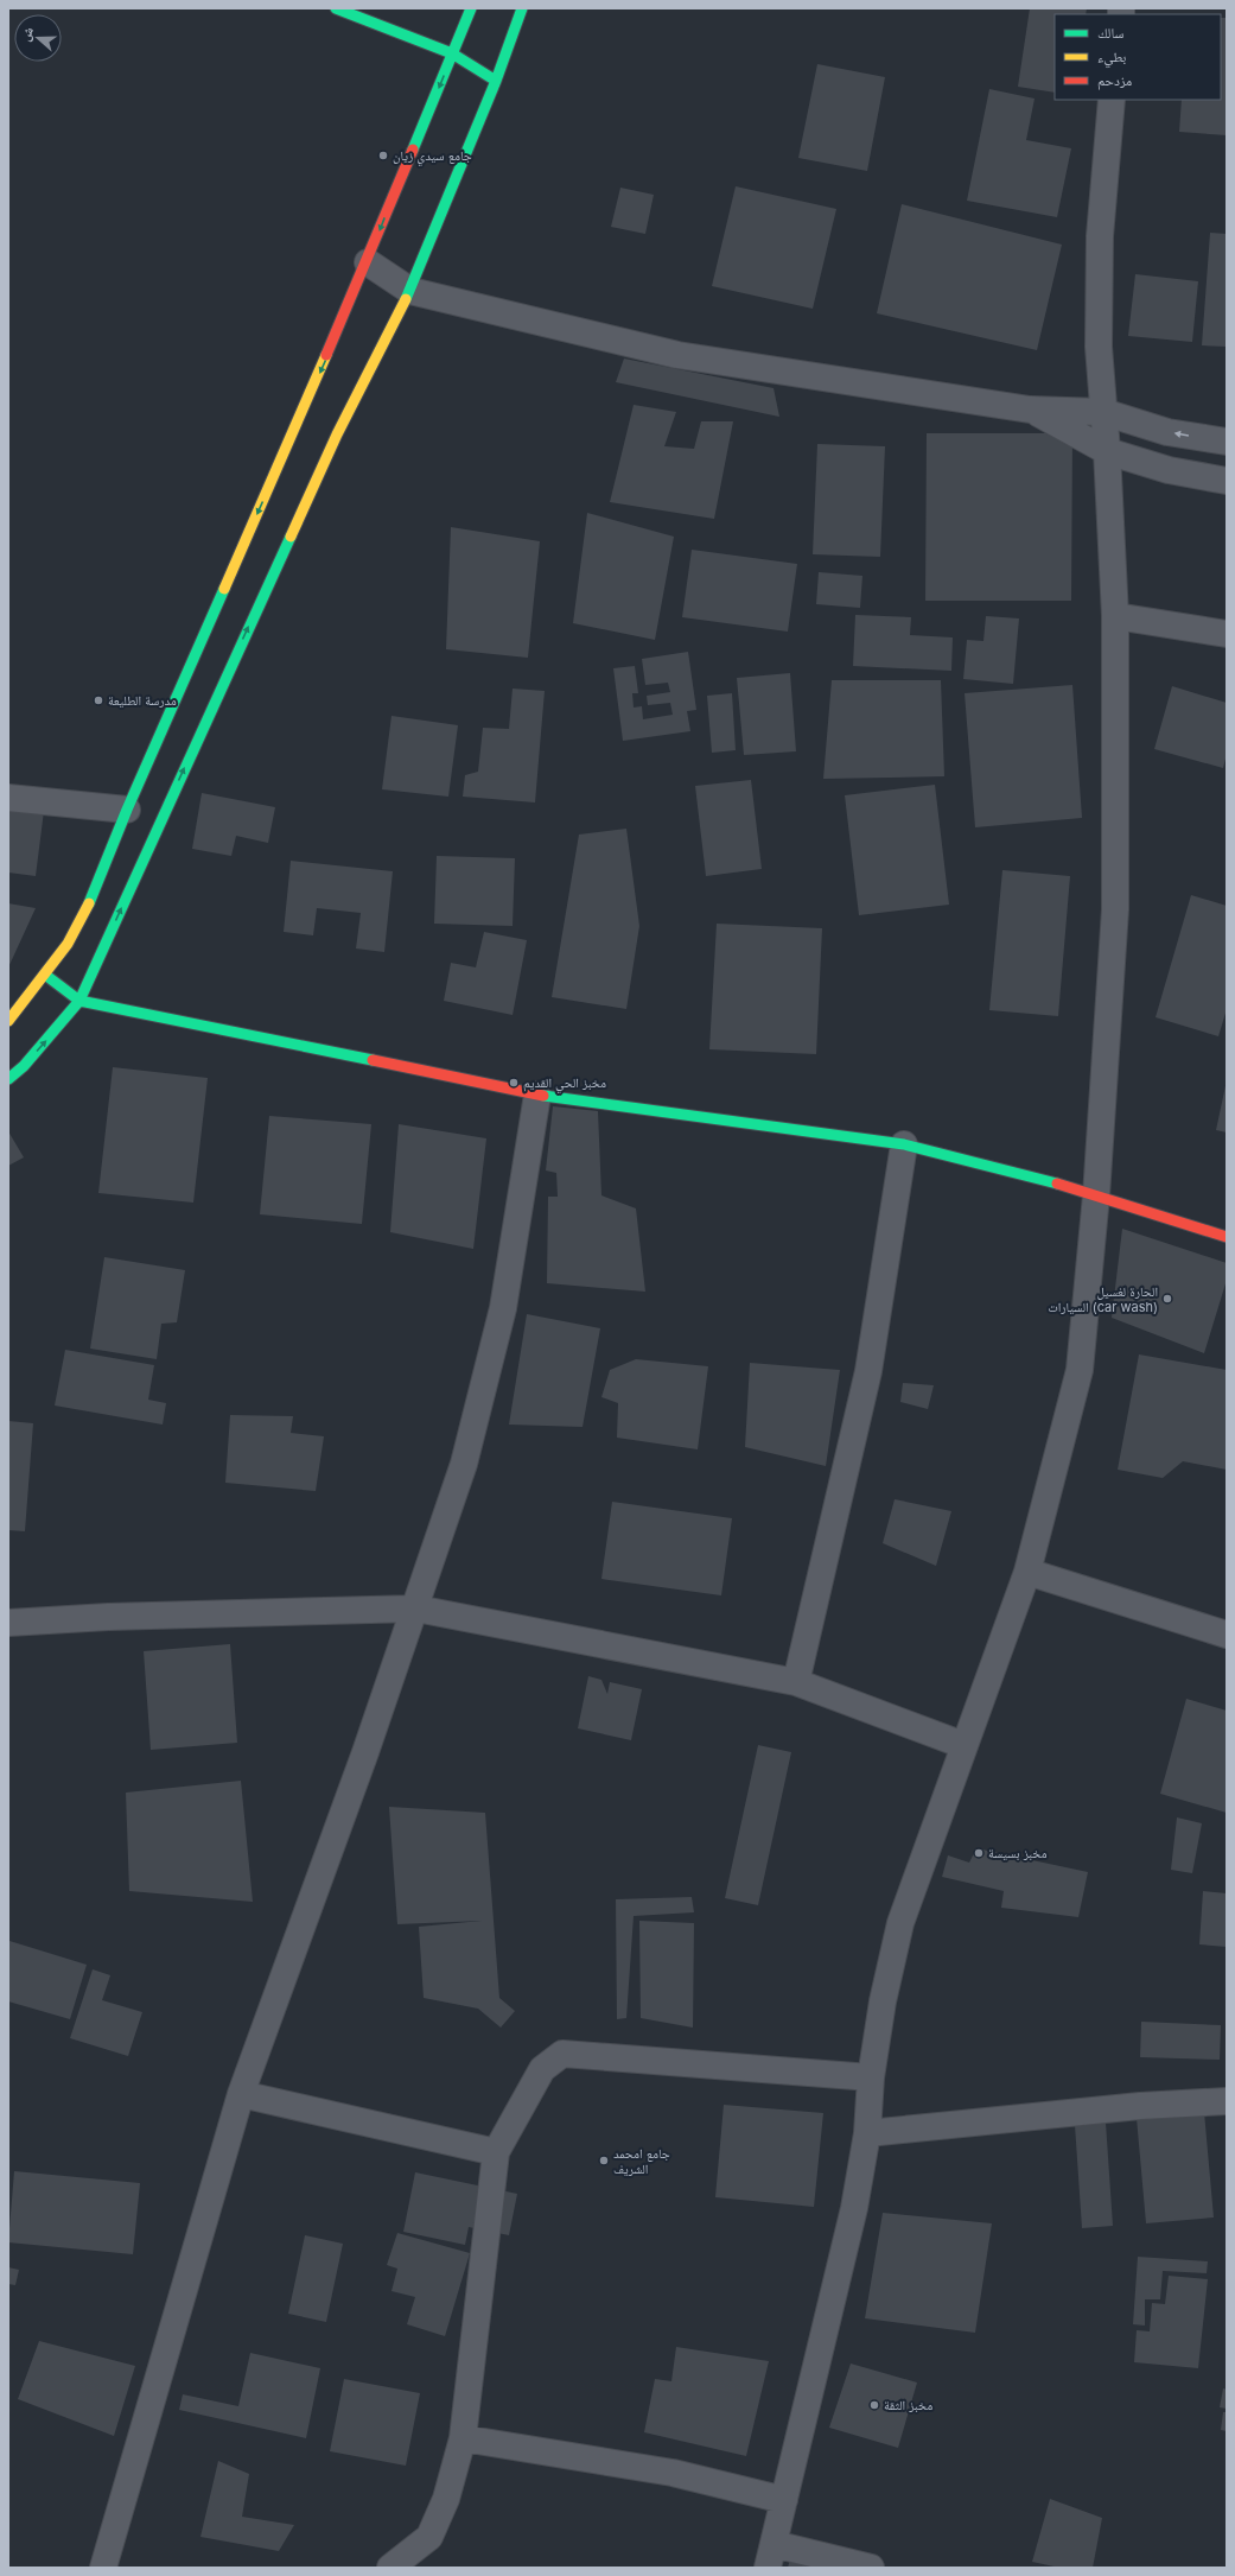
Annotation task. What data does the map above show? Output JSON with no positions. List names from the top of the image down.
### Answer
{
  "places": [
    "جامع سيدي زيان",
    "مدرسة الطليعة",
    "مخبز الحي القديم",
    "الحارة لغسيل السيارات (car wash)",
    "مخبز بسيسة",
    "جامع امحمد الشريف",
    "مخبز الثقة"
  ],
  "legend": ["سالك", "بطيء", "مزدحم"],
  "north": "left"
}
